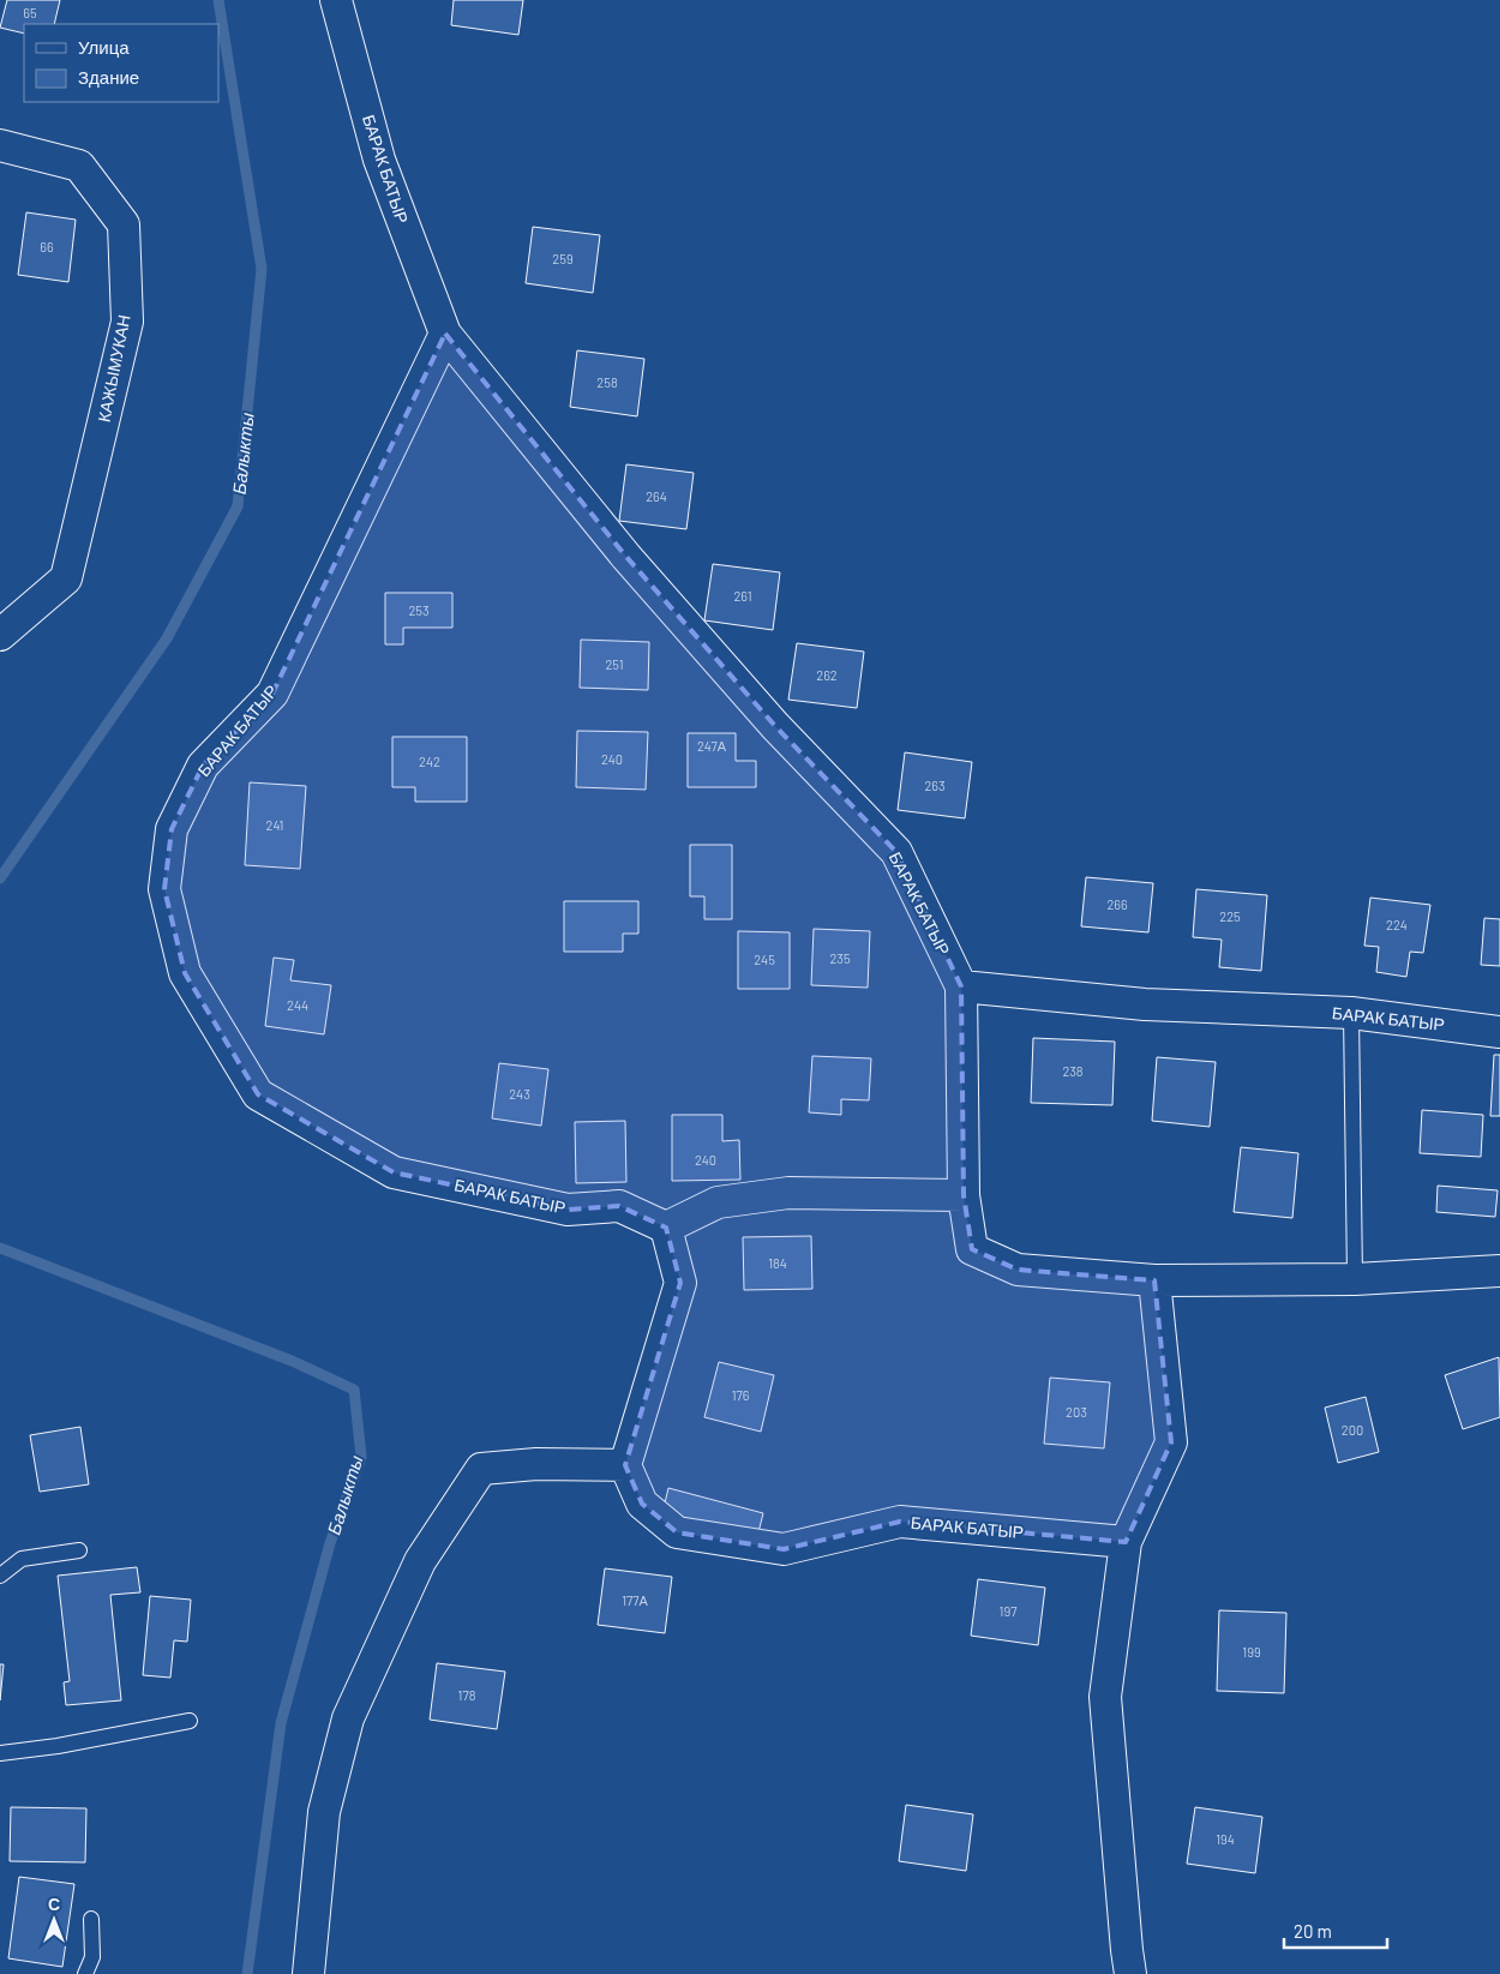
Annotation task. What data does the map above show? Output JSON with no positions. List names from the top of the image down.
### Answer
{
  "streets": {
    "street": ["БАРАК БАТЫР", "КАЖЫМУКАН"]
  },
  "water": ["Балыкты"],
  "house_numbers": [
    "65",
    "66",
    "259",
    "258",
    "264",
    "261",
    "253",
    "251",
    "262",
    "247А",
    "240",
    "242",
    "263",
    "241",
    "266",
    "225",
    "224",
    "235",
    "245",
    "244",
    "238",
    "243",
    "240",
    "184",
    "176",
    "203",
    "200",
    "177А",
    "197",
    "199",
    "178",
    "194"
  ],
  "legend": ["Улица", "Здание"],
  "scale_bar": "20 m",
  "north": "top"
}
